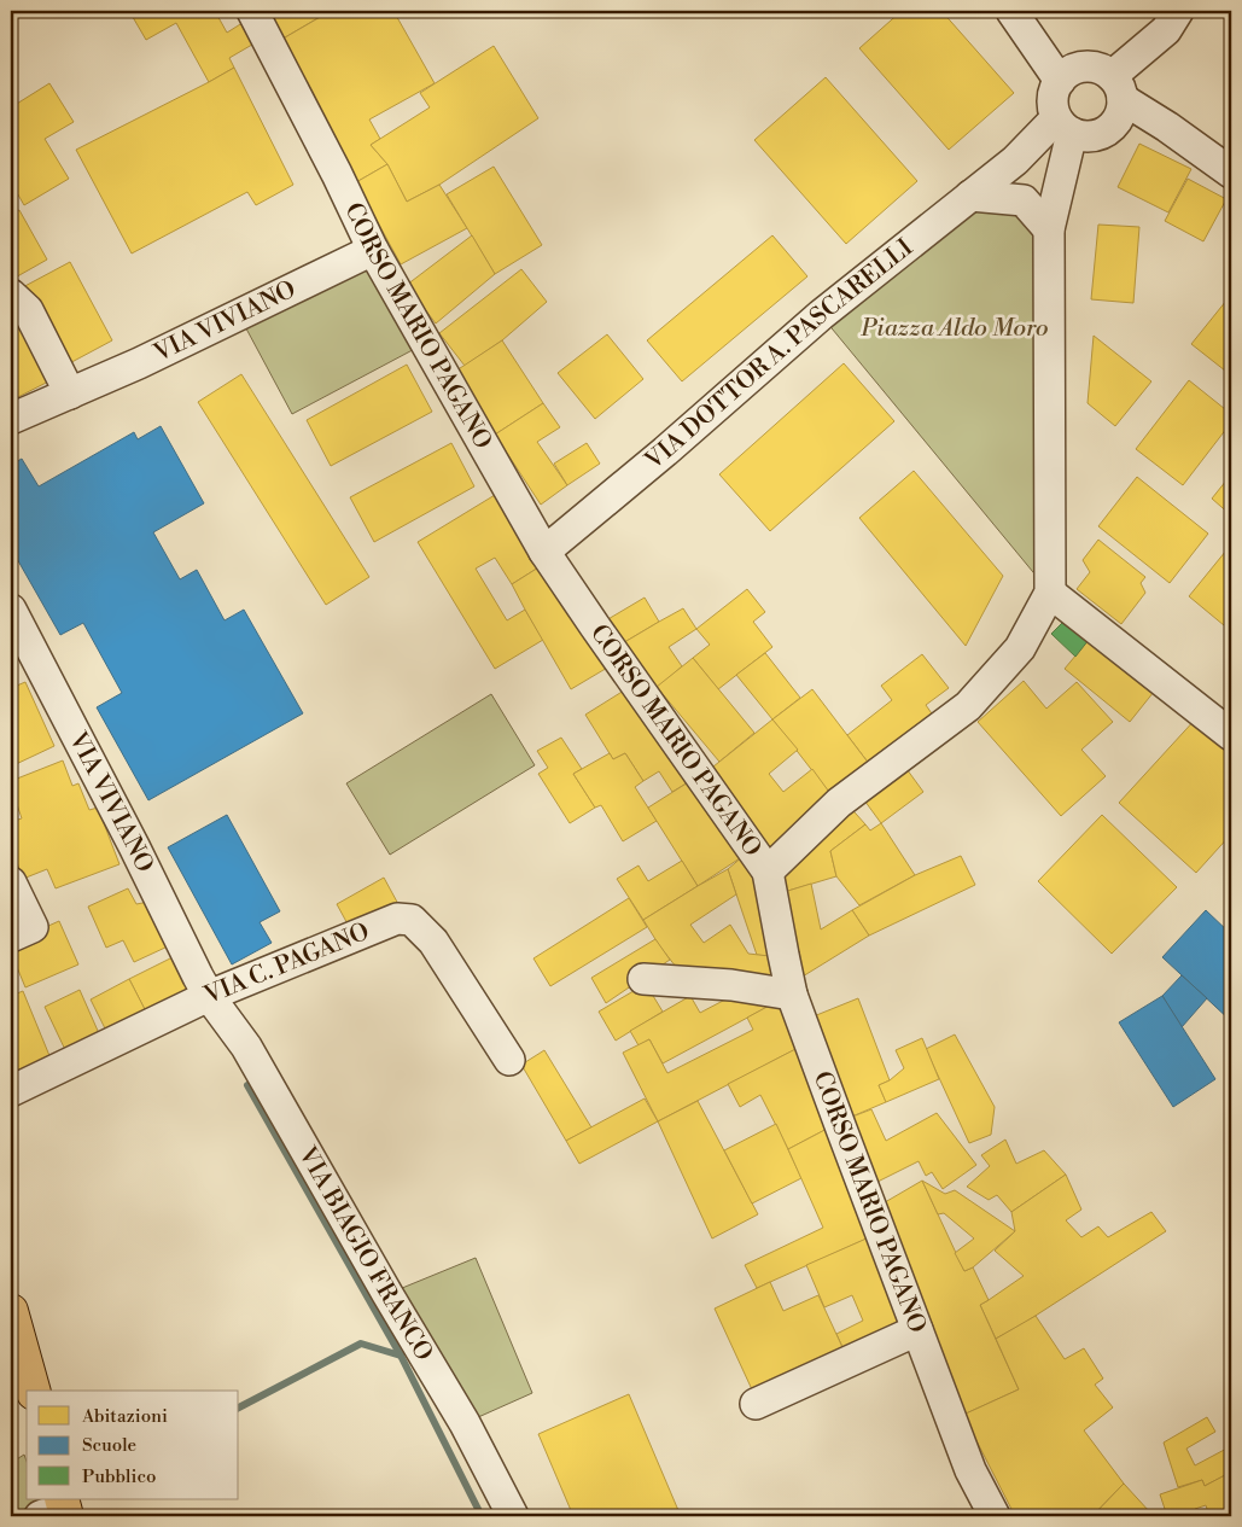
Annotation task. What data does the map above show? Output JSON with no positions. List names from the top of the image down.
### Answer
{
  "streets": {
    "street": [
      "VIA VIVIANO",
      "CORSO MARIO PAGANO",
      "VIA DOTTOR A. PASCARELLI",
      "VIA C. PAGANO",
      "VIA BIAGIO FRANCO"
    ]
  },
  "crossings": [
    ["VIA VIVIANO", "CORSO MARIO PAGANO"],
    ["VIA VIVIANO", "VIA C. PAGANO"],
    ["VIA VIVIANO", "VIA BIAGIO FRANCO"],
    ["CORSO MARIO PAGANO", "VIA DOTTOR A. PASCARELLI"],
    ["VIA C. PAGANO", "VIA BIAGIO FRANCO"]
  ],
  "parks": ["Piazza Aldo Moro"],
  "legend": ["Abitazioni", "Scuole", "Pubblico"]
}
